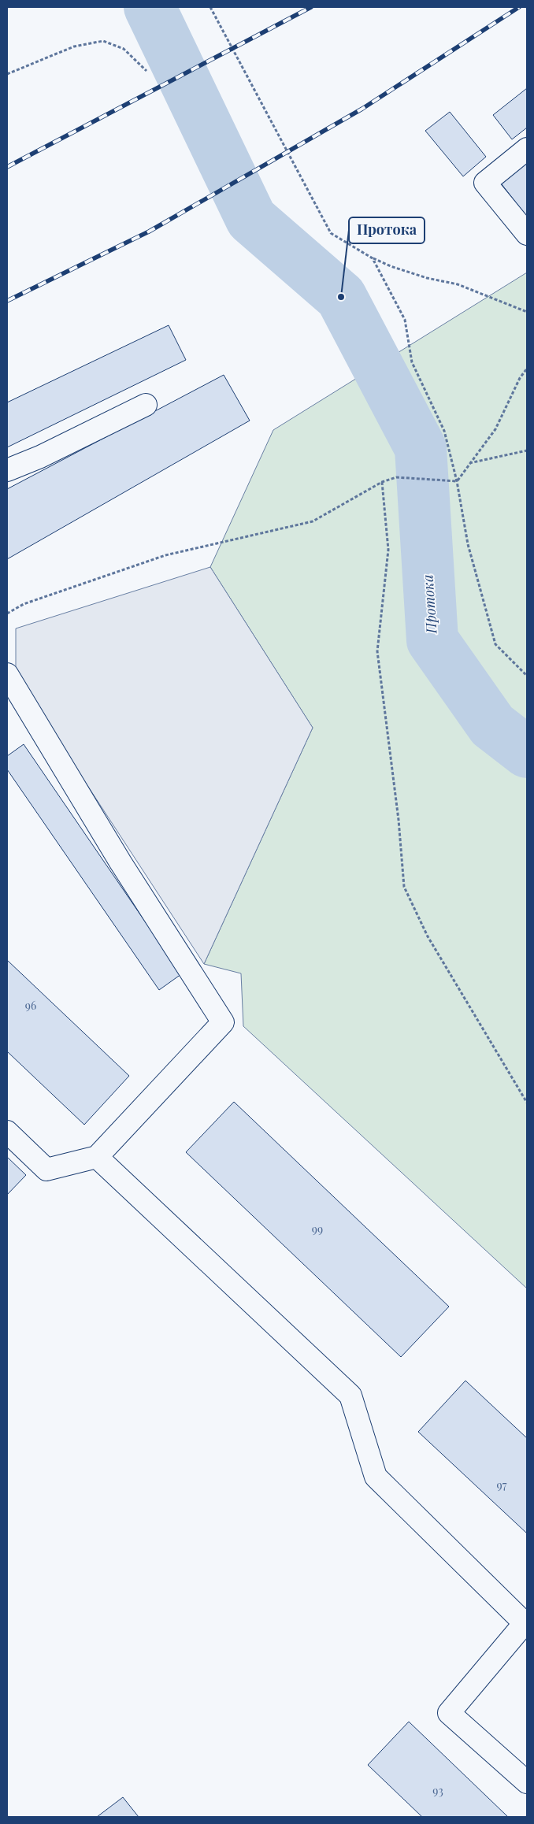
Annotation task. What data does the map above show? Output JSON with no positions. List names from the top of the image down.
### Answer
{
  "water": ["Протока"],
  "places": ["Протока"],
  "house_numbers": [
    "96",
    "99",
    "97",
    "93"
  ]
}
